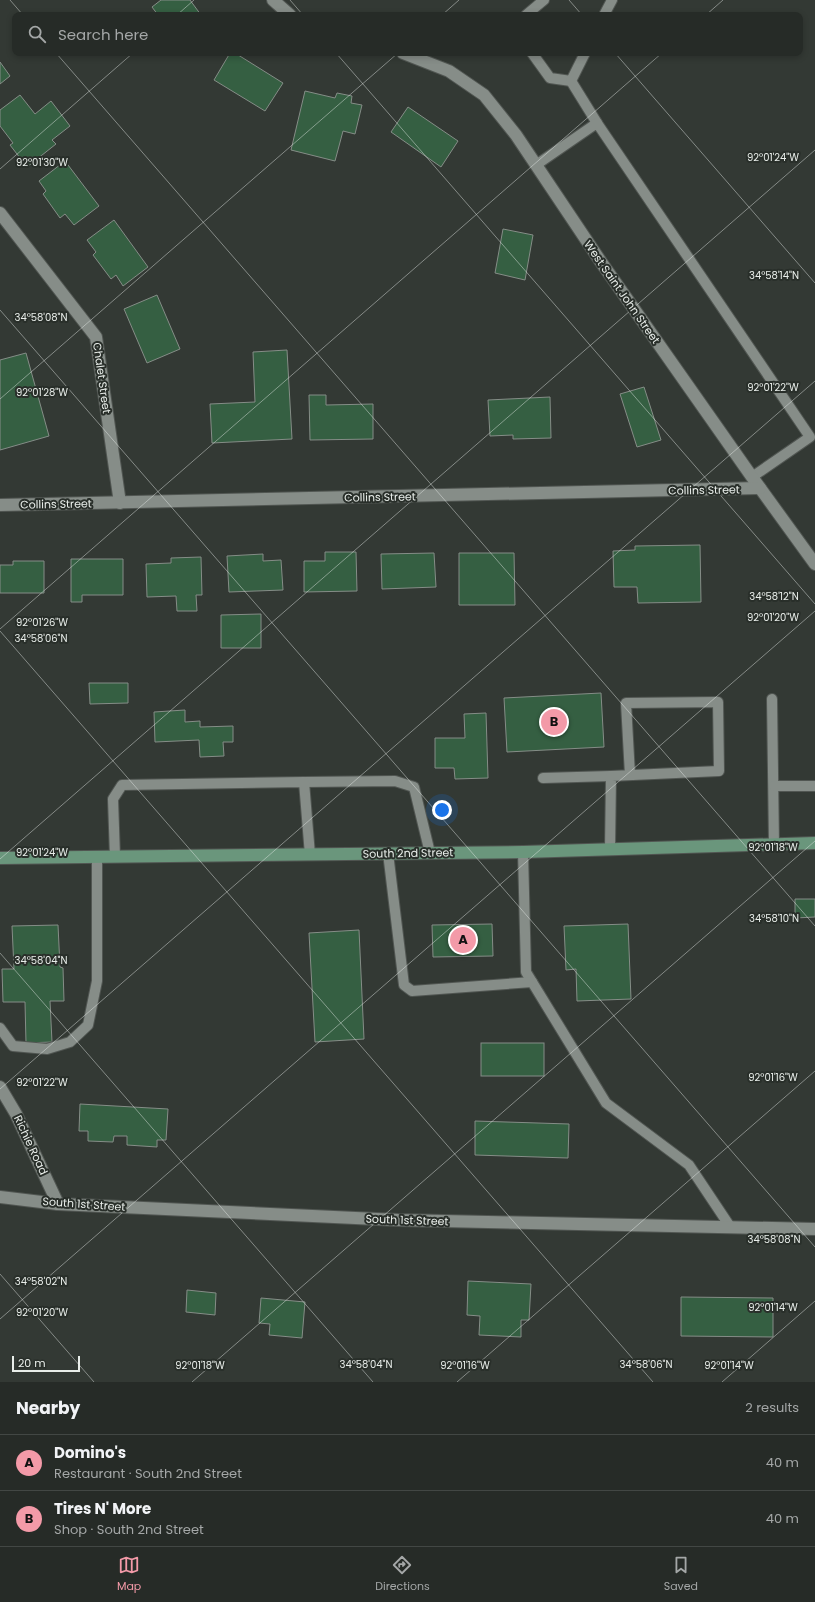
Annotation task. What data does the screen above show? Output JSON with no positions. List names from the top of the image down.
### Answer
{
  "streets": {
    "main road": ["South 2nd Street"],
    "street": [
      "West Saint John Street",
      "Chalet Street",
      "Collins Street",
      "Richie Road",
      "South 1st Street"
    ]
  },
  "crossings": [
    ["West Saint John Street", "Collins Street"],
    ["Chalet Street", "Collins Street"],
    ["Richie Road", "South 1st Street"]
  ],
  "scale_bar": "20 m",
  "page": {
    "search": "Search here",
    "pins": ["B", "A"],
    "scale": "20 m",
    "heading": ["Nearby", "2 results"],
    "list": [
      {
        "mark": "A",
        "name": "Domino's",
        "note": "Restaurant · South 2nd Street",
        "value": "40 m"
      },
      {
        "mark": "B",
        "name": "Tires N' More",
        "note": "Shop · South 2nd Street",
        "value": "40 m"
      }
    ],
    "nav": ["Map", "Directions", "Saved"]
  },
  "coordinates": [
    "92°01'24\"W",
    "92°01'30\"W",
    "34°58'14\"N",
    "34°58'08\"N",
    "92°01'22\"W",
    "92°01'28\"W",
    "34°58'12\"N",
    "92°01'20\"W",
    "92°01'26\"W",
    "34°58'06\"N",
    "92°01'18\"W",
    "34°58'10\"N",
    "34°58'04\"N",
    "92°01'16\"W",
    "34°58'02\"N",
    "92°01'14\"W"
  ]
}
